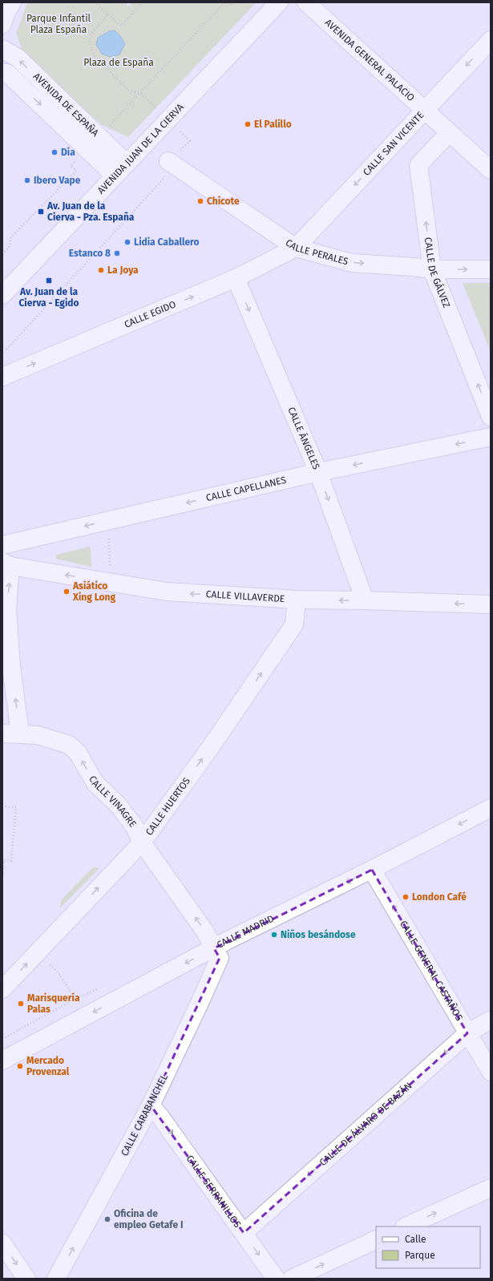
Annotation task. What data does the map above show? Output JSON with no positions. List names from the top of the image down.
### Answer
{
  "streets": {
    "street": [
      "AVENIDA GENERAL PALACIO",
      "AVENIDA DE ESPAÑA",
      "CALLE SAN VICENTE",
      "AVENIDA JUAN DE LA CIERVA",
      "CALLE PERALES",
      "CALLE DE GÁLVEZ",
      "CALLE EGIDO",
      "CALLE ÁNGELES",
      "CALLE CAPELLANES",
      "CALLE VILLAVERDE",
      "CALLE VINAGRE",
      "CALLE HUERTOS",
      "CALLE MADRID",
      "CALLE GENERAL CASTAÑOS",
      "CALLE CARABANCHEL",
      "CALLE DE ÁLVARO DE BAZÁN",
      "CALLE SERRANILLOS"
    ]
  },
  "crossings": [
    ["AVENIDA GENERAL PALACIO", "CALLE SAN VICENTE"],
    ["AVENIDA GENERAL PALACIO", "CALLE DE GÁLVEZ"],
    ["AVENIDA DE ESPAÑA", "AVENIDA JUAN DE LA CIERVA"],
    ["CALLE SAN VICENTE", "CALLE PERALES"],
    ["CALLE SAN VICENTE", "CALLE EGIDO"],
    ["CALLE PERALES", "CALLE DE GÁLVEZ"],
    ["CALLE PERALES", "CALLE EGIDO"],
    ["CALLE EGIDO", "CALLE ÁNGELES"],
    ["CALLE ÁNGELES", "CALLE CAPELLANES"],
    ["CALLE ÁNGELES", "CALLE VILLAVERDE"],
    ["CALLE VILLAVERDE", "CALLE HUERTOS"],
    ["CALLE VINAGRE", "CALLE HUERTOS"],
    ["CALLE VINAGRE", "CALLE MADRID"],
    ["CALLE VINAGRE", "CALLE CARABANCHEL"],
    ["CALLE MADRID", "CALLE GENERAL CASTAÑOS"],
    ["CALLE MADRID", "CALLE CARABANCHEL"],
    ["CALLE GENERAL CASTAÑOS", "CALLE DE ÁLVARO DE BAZÁN"],
    ["CALLE CARABANCHEL", "CALLE SERRANILLOS"],
    ["CALLE DE ÁLVARO DE BAZÁN", "CALLE SERRANILLOS"]
  ],
  "one_way": [
    "CALLE SAN VICENTE",
    "CALLE PERALES",
    "CALLE DE GÁLVEZ",
    "CALLE EGIDO",
    "CALLE ÁNGELES",
    "CALLE CAPELLANES",
    "CALLE VILLAVERDE",
    "CALLE VINAGRE",
    "CALLE HUERTOS",
    "CALLE MADRID",
    "CALLE GENERAL CASTAÑOS",
    "CALLE CARABANCHEL",
    "CALLE SERRANILLOS"
  ],
  "parks": ["Parque Infantil Plaza España", "Plaza de España"],
  "places": {
    "other": [
      "El Palillo",
      "Dia",
      "Ibero Vape",
      "Chicote",
      "Lidia Caballero",
      "Estanco 8",
      "La Joya",
      "Asiático Xing Long",
      "London Café",
      "Niños besándose",
      "Marisquería Palas",
      "Mercado Provenzal",
      "Oficina de empleo Getafe I"
    ],
    "transit": ["Av. Juan de la Cierva - Pza. España", "Av. Juan de la Cierva - Egido"]
  },
  "legend": ["Calle", "Parque"]
}
